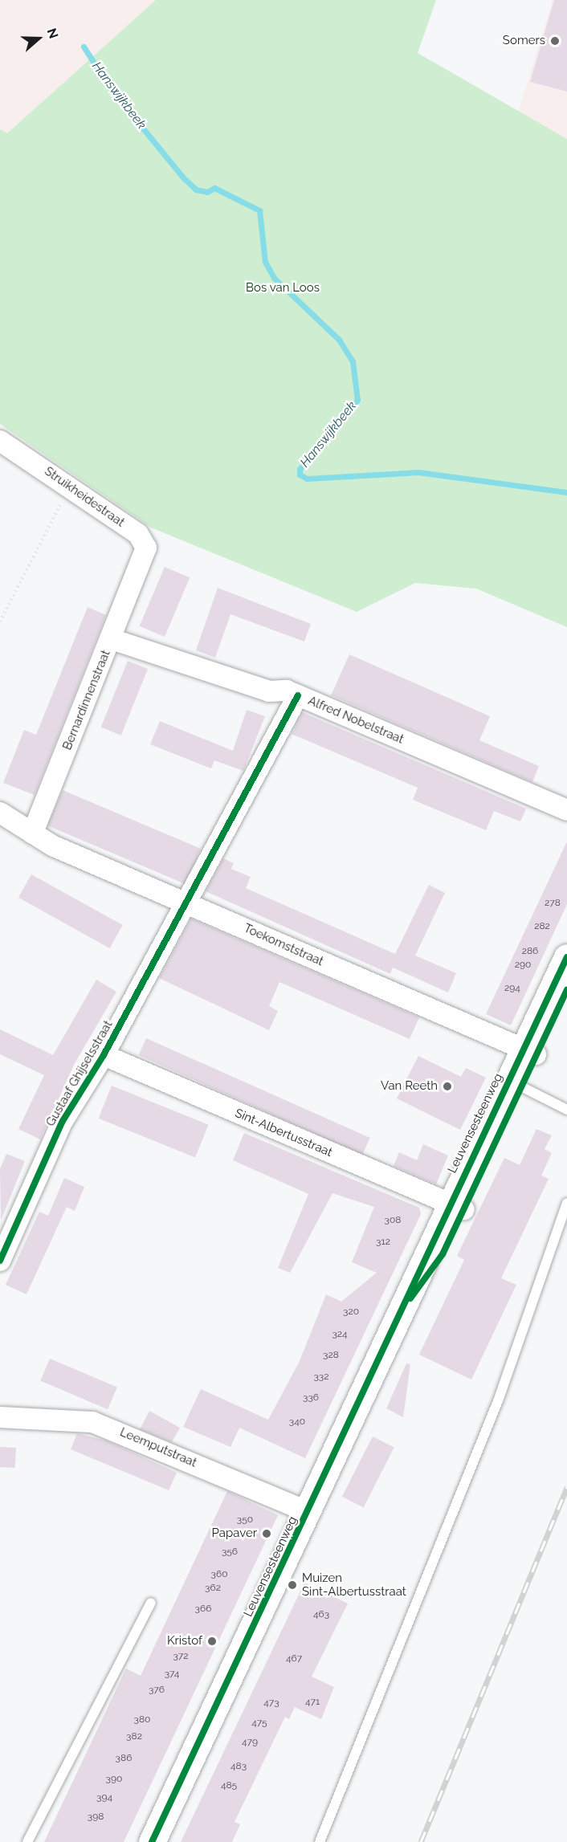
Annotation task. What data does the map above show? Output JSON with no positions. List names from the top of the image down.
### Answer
{
  "streets": {
    "main road": ["Leuvensesteenweg"],
    "street": [
      "Struikheidestraat",
      "Bernardinnenstraat",
      "Alfred Nobelstraat",
      "Toekomststraat",
      "Gustaaf Ghijselsstraat",
      "Sint-Albertusstraat",
      "Leemputstraat"
    ]
  },
  "crossings": [
    ["Struikheidestraat", "Bernardinnenstraat"],
    ["Bernardinnenstraat", "Alfred Nobelstraat"],
    ["Bernardinnenstraat", "Toekomststraat"],
    ["Alfred Nobelstraat", "Gustaaf Ghijselsstraat"],
    ["Toekomststraat", "Gustaaf Ghijselsstraat"],
    ["Toekomststraat", "Leuvensesteenweg"],
    ["Gustaaf Ghijselsstraat", "Sint-Albertusstraat"],
    ["Leuvensesteenweg", "Sint-Albertusstraat"],
    ["Leuvensesteenweg", "Leemputstraat"]
  ],
  "water": ["Hanswijkbeek"],
  "parks": ["Bos van Loos"],
  "places": [
    "Somers",
    "Van Reeth",
    "Papaver",
    "Muizen Sint-Albertusstraat",
    "Kristof"
  ],
  "house_numbers": [
    "278",
    "282",
    "286",
    "290",
    "294",
    "308",
    "312",
    "320",
    "324",
    "328",
    "332",
    "336",
    "340",
    "350",
    "356",
    "360",
    "362",
    "366",
    "463",
    "372",
    "467",
    "374",
    "376",
    "471",
    "473",
    "380",
    "475",
    "382",
    "479",
    "386",
    "483",
    "390",
    "485",
    "394",
    "398"
  ],
  "north": "right"
}
